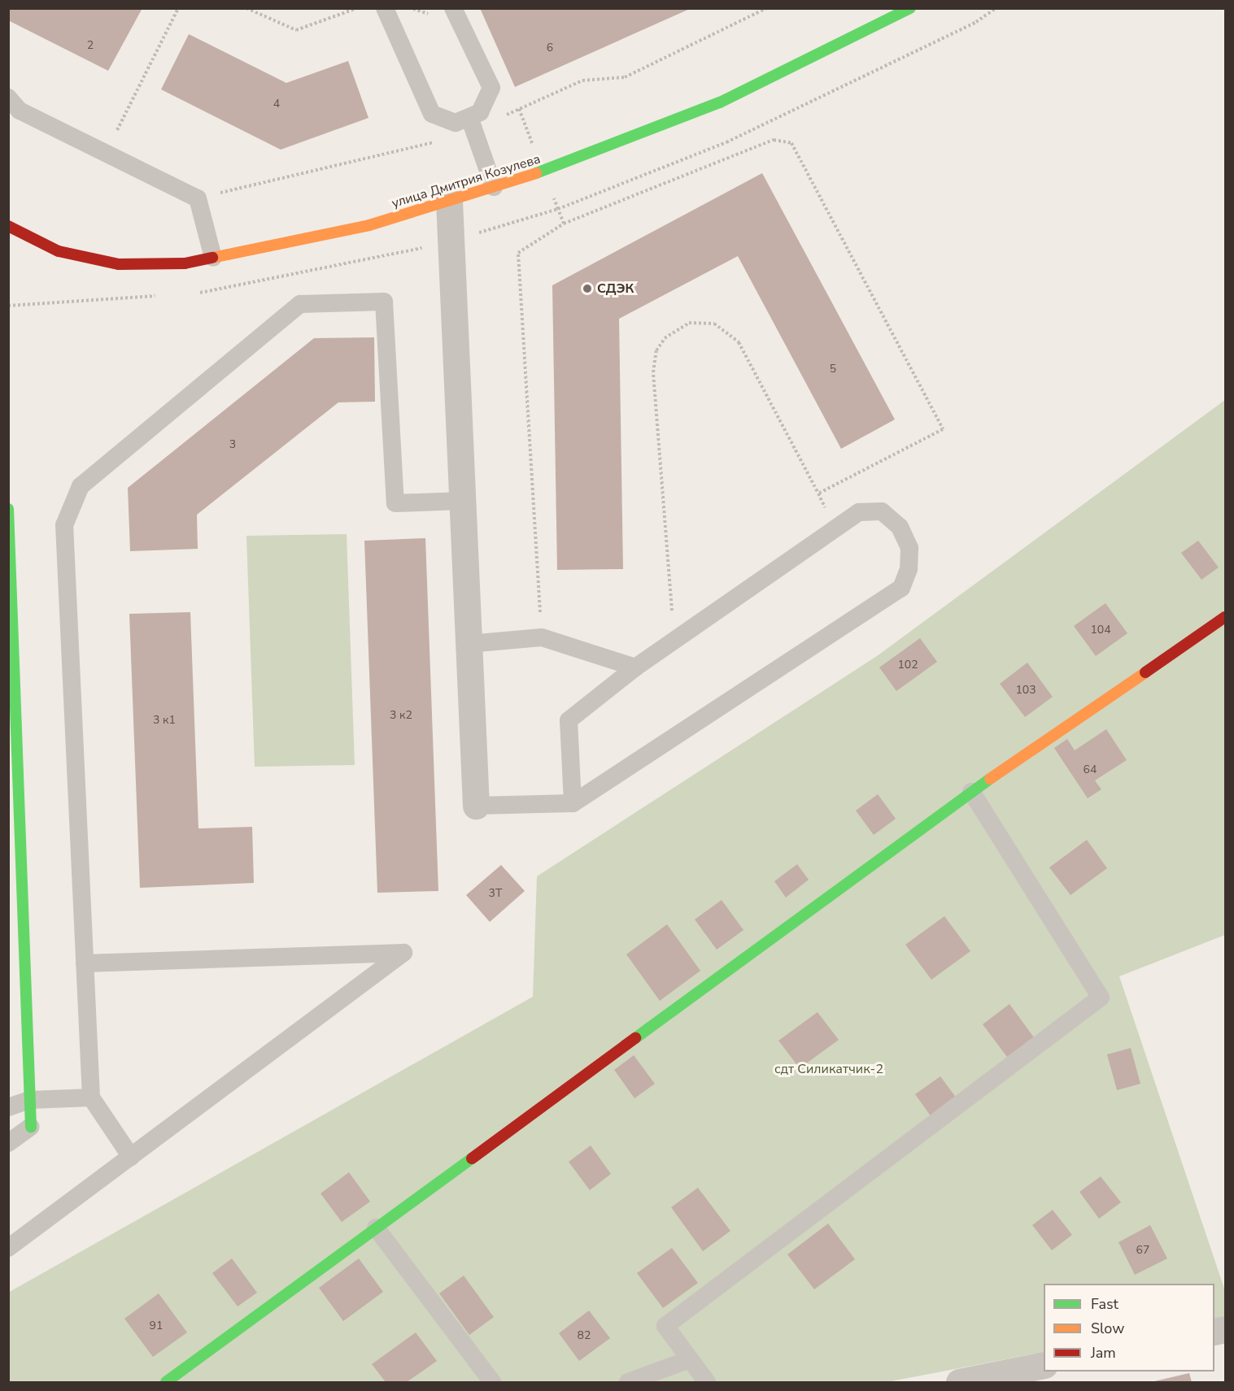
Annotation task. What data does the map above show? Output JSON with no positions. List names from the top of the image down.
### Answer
{
  "streets": {
    "street": ["улица Дмитрия Козулева"]
  },
  "parks": ["сдт Силикатчик-2"],
  "places": ["СДЭК"],
  "house_numbers": [
    "2",
    "6",
    "4",
    "5",
    "3",
    "104",
    "102",
    "103",
    "3 к2",
    "3 к1",
    "64",
    "3Т",
    "67",
    "91",
    "82"
  ],
  "legend": ["Fast", "Slow", "Jam"]
}
